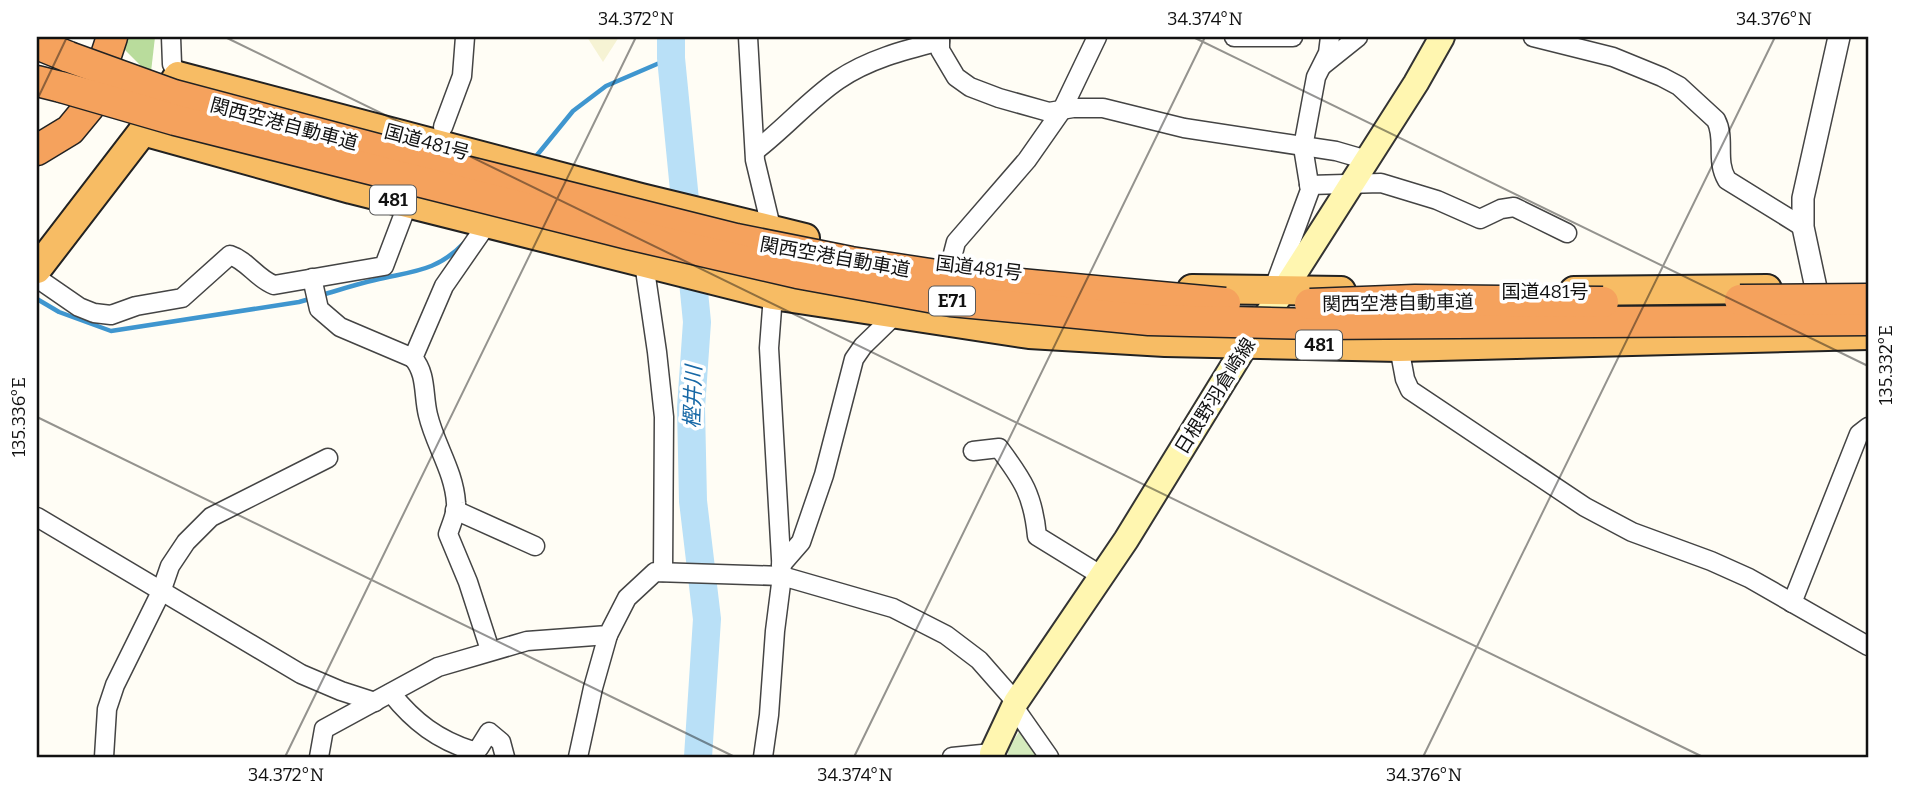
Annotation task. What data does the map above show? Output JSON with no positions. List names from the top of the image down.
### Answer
{
  "streets": {
    "highway": [
      "関西空港自動車道",
      "国道481号",
      "481",
      "E71"
    ],
    "main road": ["日根野羽倉崎線"]
  },
  "crossings": [
    ["国道481号", "日根野羽倉崎線"],
    ["481", "日根野羽倉崎線"]
  ],
  "water": ["樫井川"],
  "coordinates": [
    "34.372°N",
    "34.374°N",
    "34.376°N",
    "135.332°E",
    "135.336°E"
  ]
}
